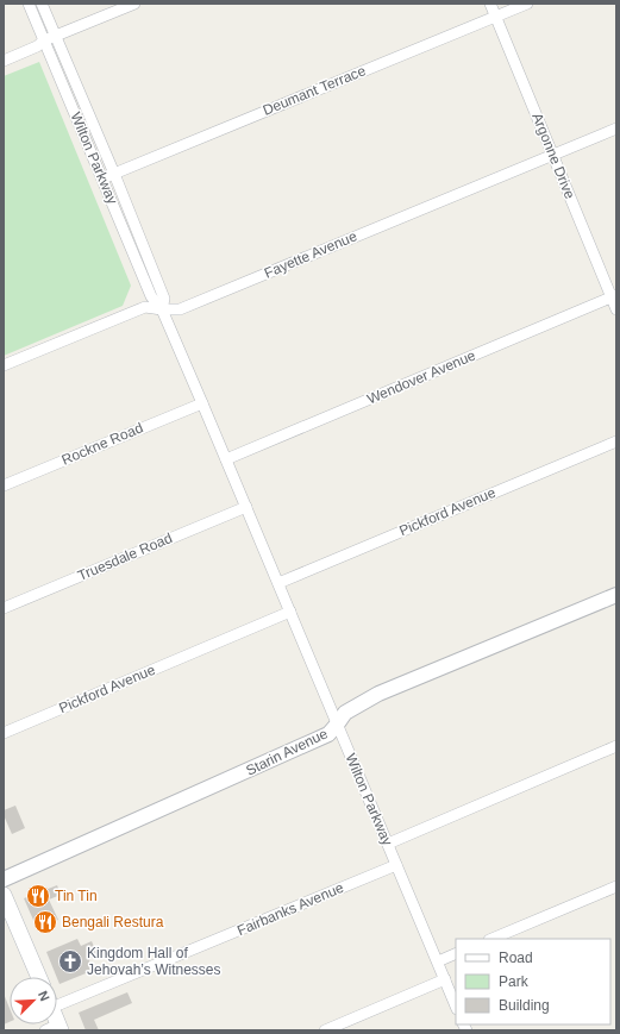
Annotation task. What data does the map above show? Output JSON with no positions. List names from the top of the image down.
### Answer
{
  "streets": {
    "street": [
      "Deumant Terrace",
      "Argonne Drive",
      "Wilton Parkway",
      "Fayette Avenue",
      "Wendover Avenue",
      "Rockne Road",
      "Pickford Avenue",
      "Truesdale Road",
      "Starin Avenue",
      "Fairbanks Avenue"
    ]
  },
  "crossings": [
    ["Deumant Terrace", "Argonne Drive"],
    ["Deumant Terrace", "Wilton Parkway"],
    ["Argonne Drive", "Fayette Avenue"],
    ["Argonne Drive", "Wendover Avenue"],
    ["Wilton Parkway", "Fayette Avenue"],
    ["Wilton Parkway", "Wendover Avenue"],
    ["Wilton Parkway", "Rockne Road"],
    ["Wilton Parkway", "Pickford Avenue"],
    ["Wilton Parkway", "Truesdale Road"],
    ["Wilton Parkway", "Starin Avenue"],
    ["Wilton Parkway", "Fairbanks Avenue"]
  ],
  "places": {
    "restaurant": ["Tin Tin", "Bengali Restura"],
    "church": ["Kingdom Hall of Jehovah’s Witnesses"]
  },
  "legend": ["Road", "Park", "Building"],
  "north": "top right"
}
